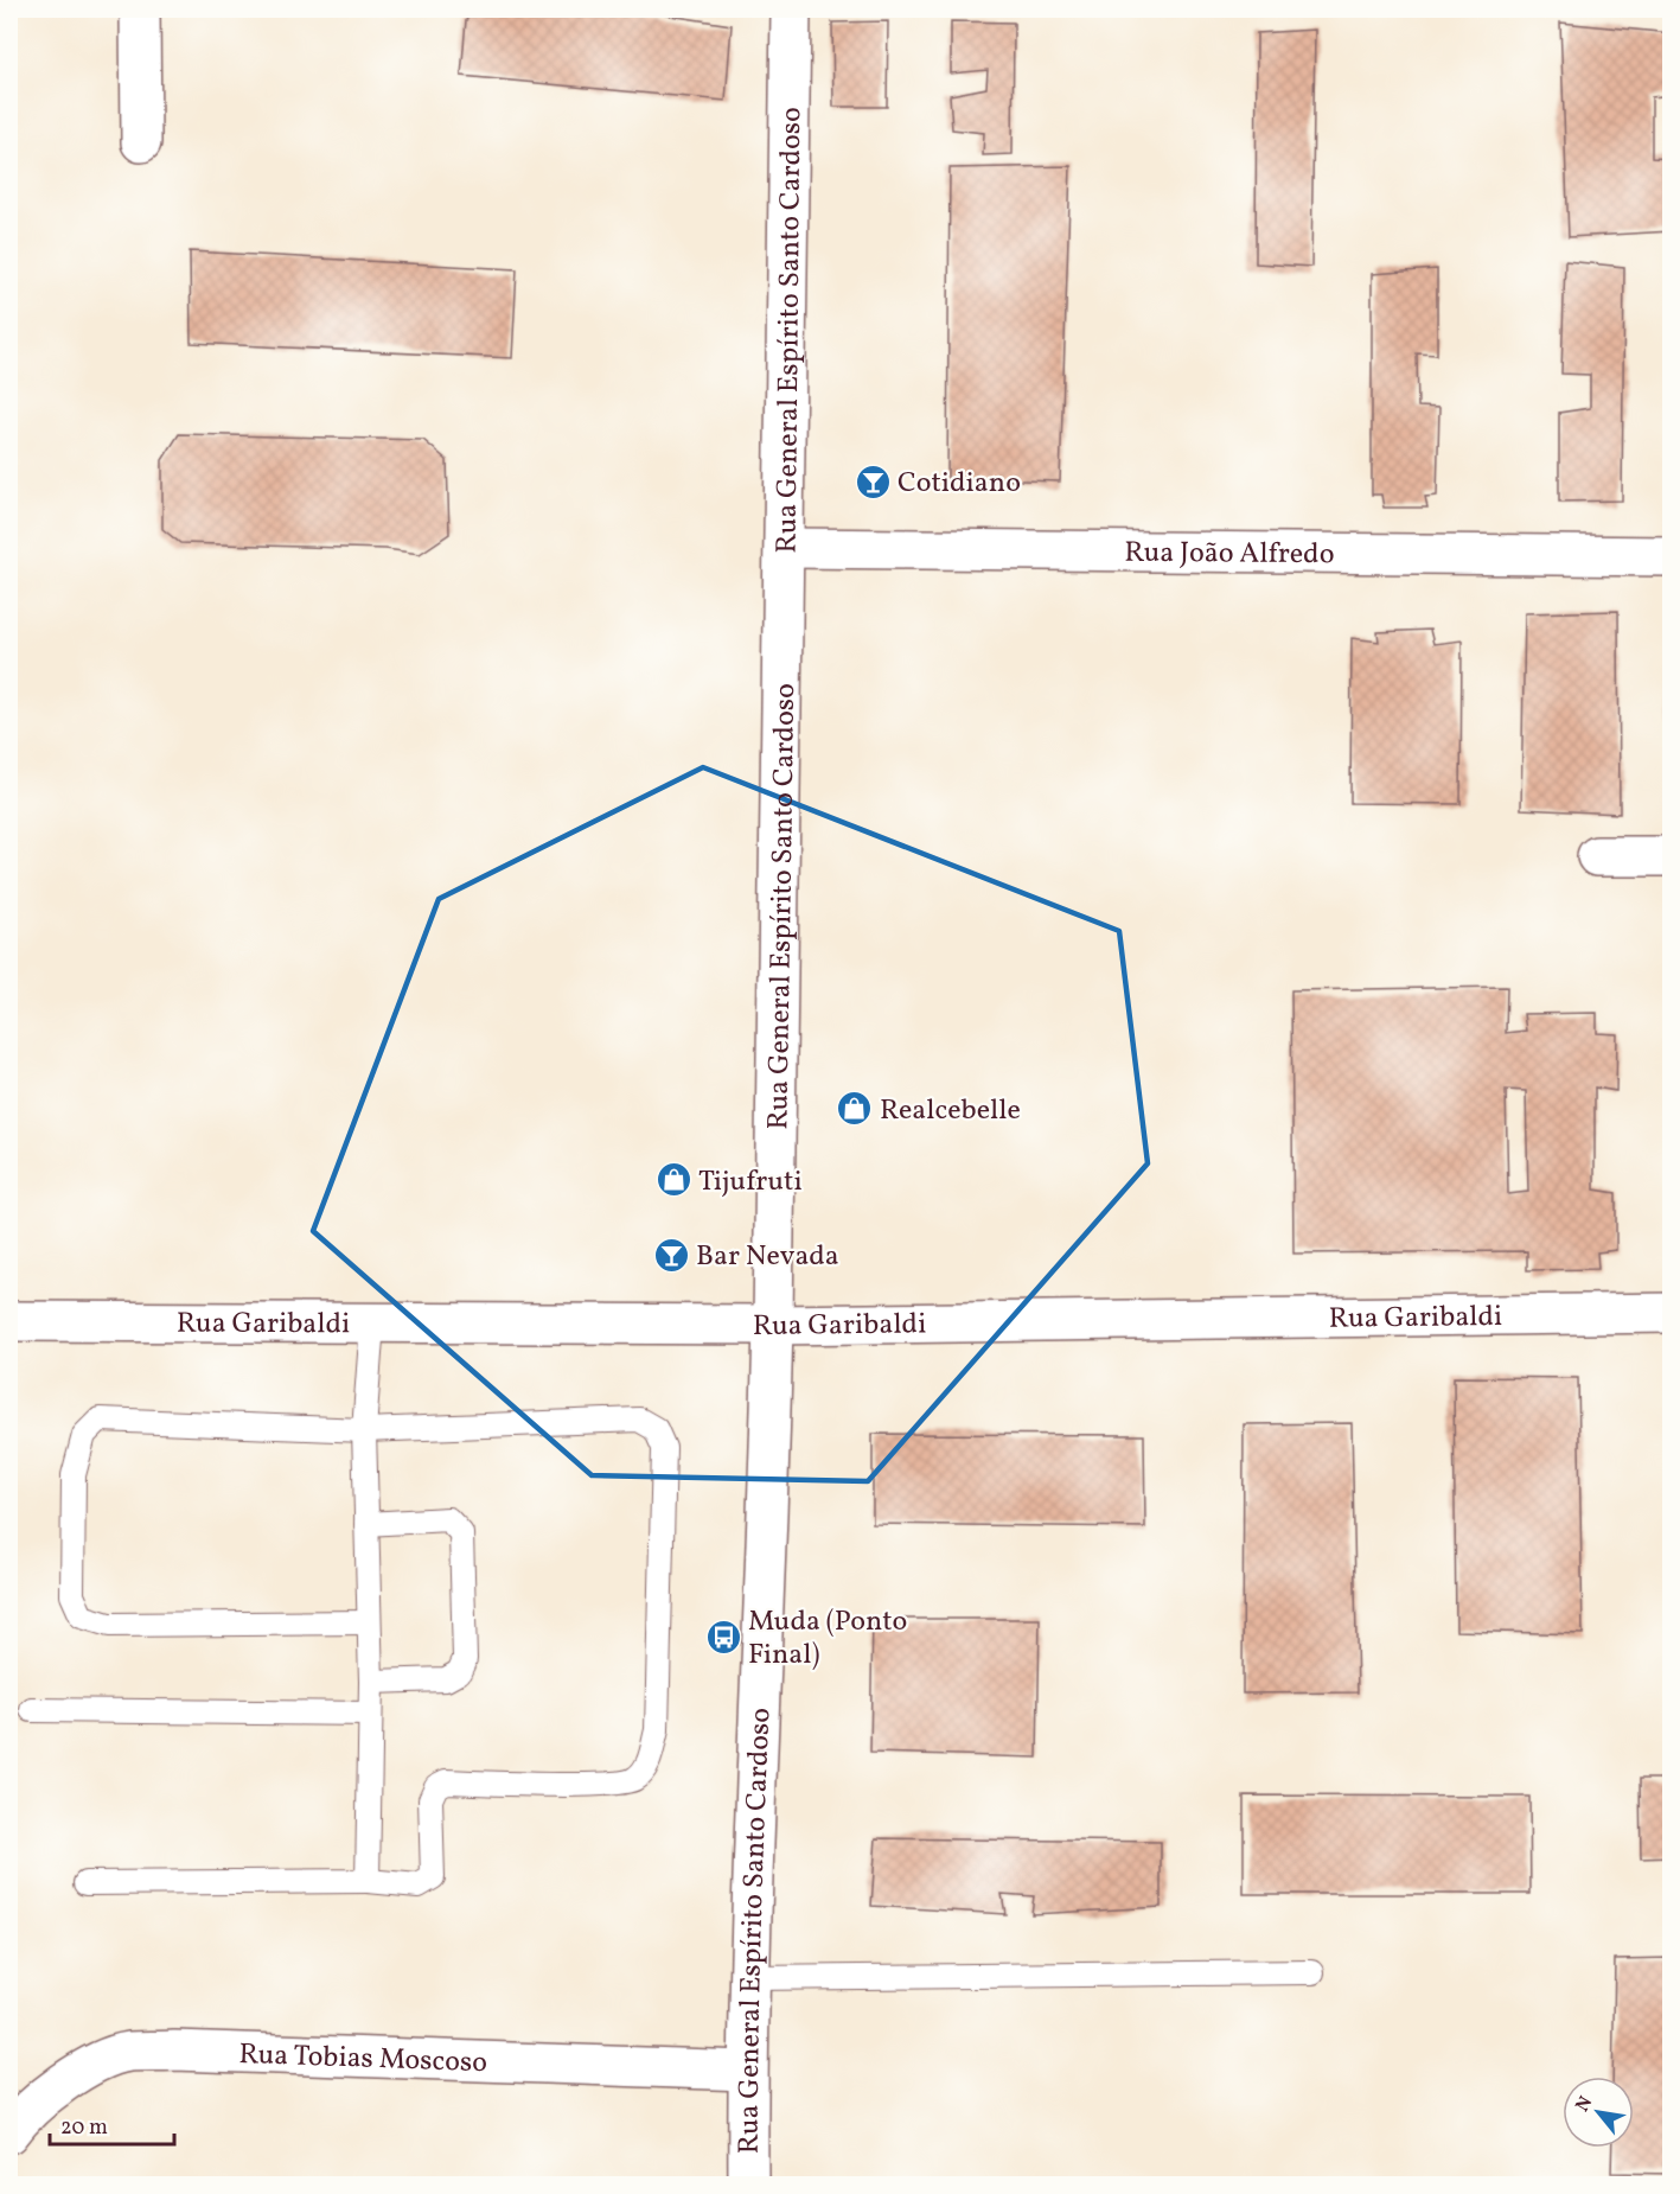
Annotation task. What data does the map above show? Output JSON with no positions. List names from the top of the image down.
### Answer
{
  "streets": {
    "street": [
      "Rua General Espírito Santo Cardoso",
      "Rua João Alfredo",
      "Rua Garibaldi",
      "Rua Tobias Moscoso"
    ]
  },
  "crossings": [
    ["Rua General Espírito Santo Cardoso", "Rua João Alfredo"],
    ["Rua General Espírito Santo Cardoso", "Rua Garibaldi"],
    ["Rua General Espírito Santo Cardoso", "Rua Tobias Moscoso"]
  ],
  "places": {
    "bar": ["Cotidiano", "Bar Nevada"],
    "shop": ["Realcebelle", "Tijufruti"],
    "bus stop": ["Muda (Ponto Final)"]
  },
  "scale_bar": "20 m",
  "north": "top left"
}
